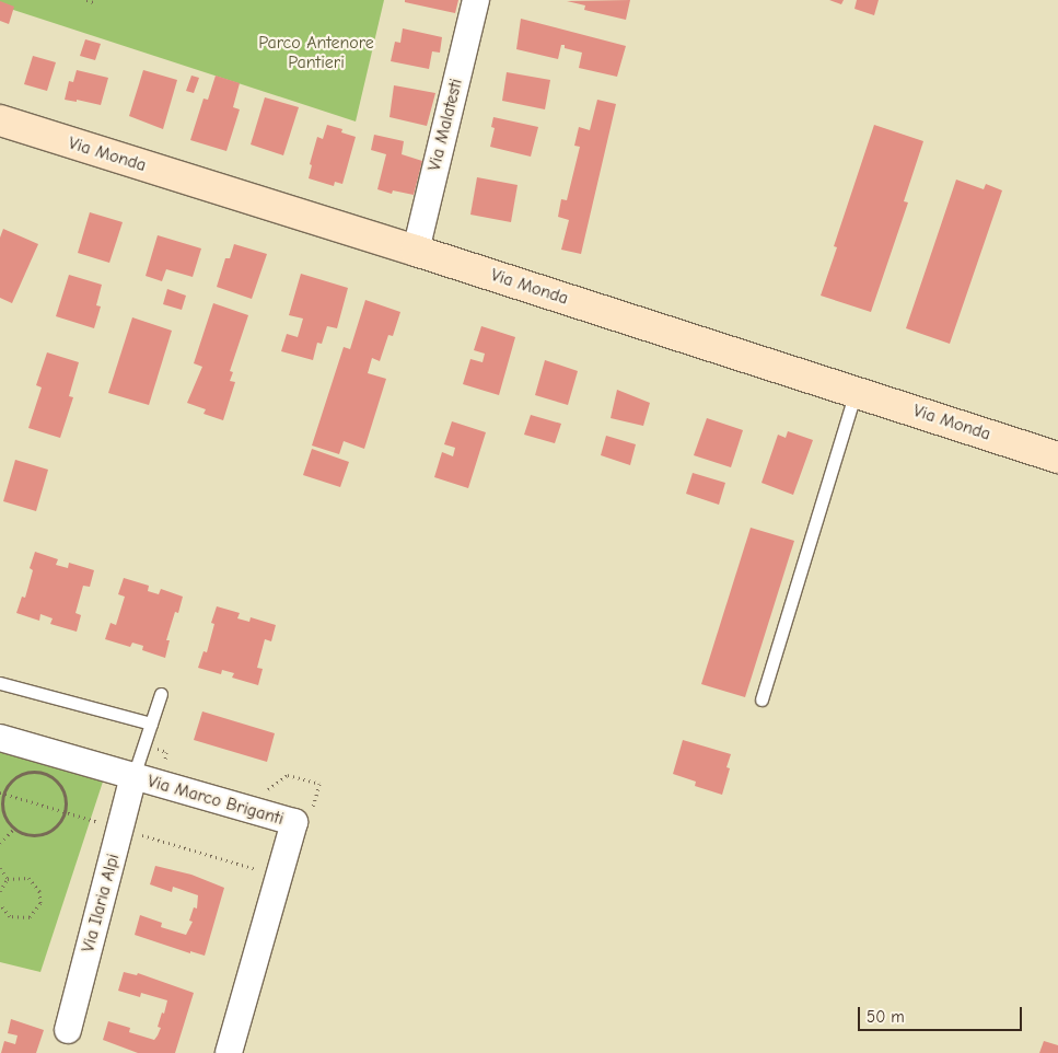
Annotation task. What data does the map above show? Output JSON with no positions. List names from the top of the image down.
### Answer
{
  "streets": {
    "main road": ["Via Monda"],
    "street": ["Via Malatesti", "Via Marco Briganti", "Via Ilaria Alpi"]
  },
  "crossings": [
    ["Via Malatesti", "Via Monda"],
    ["Via Marco Briganti", "Via Ilaria Alpi"]
  ],
  "parks": ["Parco Antenore Pantieri"],
  "scale_bar": "50 m"
}
